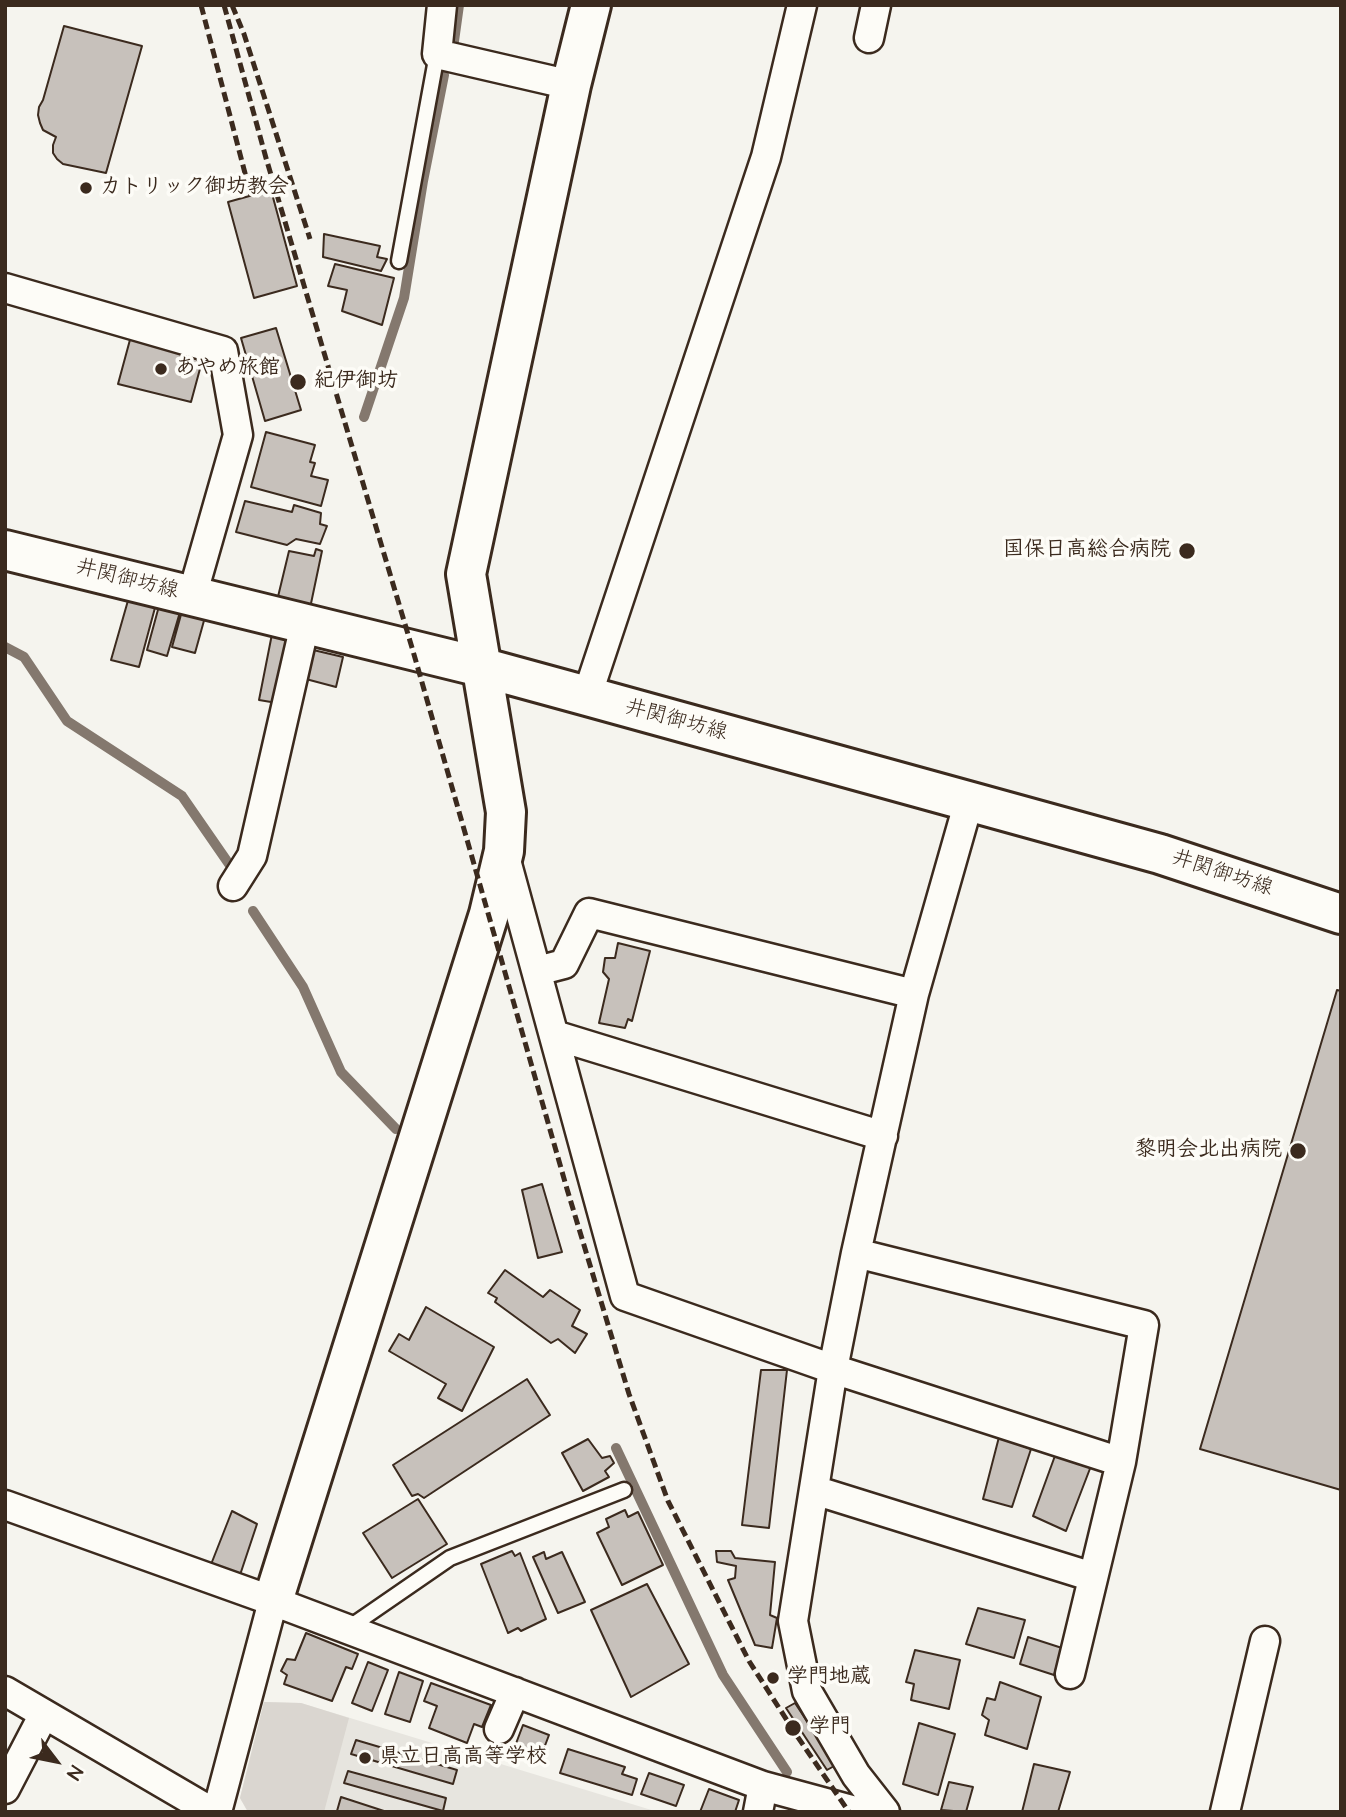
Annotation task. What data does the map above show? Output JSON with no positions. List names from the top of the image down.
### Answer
{
  "streets": {
    "street": ["井関御坊線"]
  },
  "places": [
    "カトリック御坊教会",
    "あやめ旅館",
    "紀伊御坊",
    "国保日高総合病院",
    "黎明会北出病院",
    "学門地蔵",
    "学門",
    "県立日高高等学校"
  ],
  "north": "bottom right"
}
